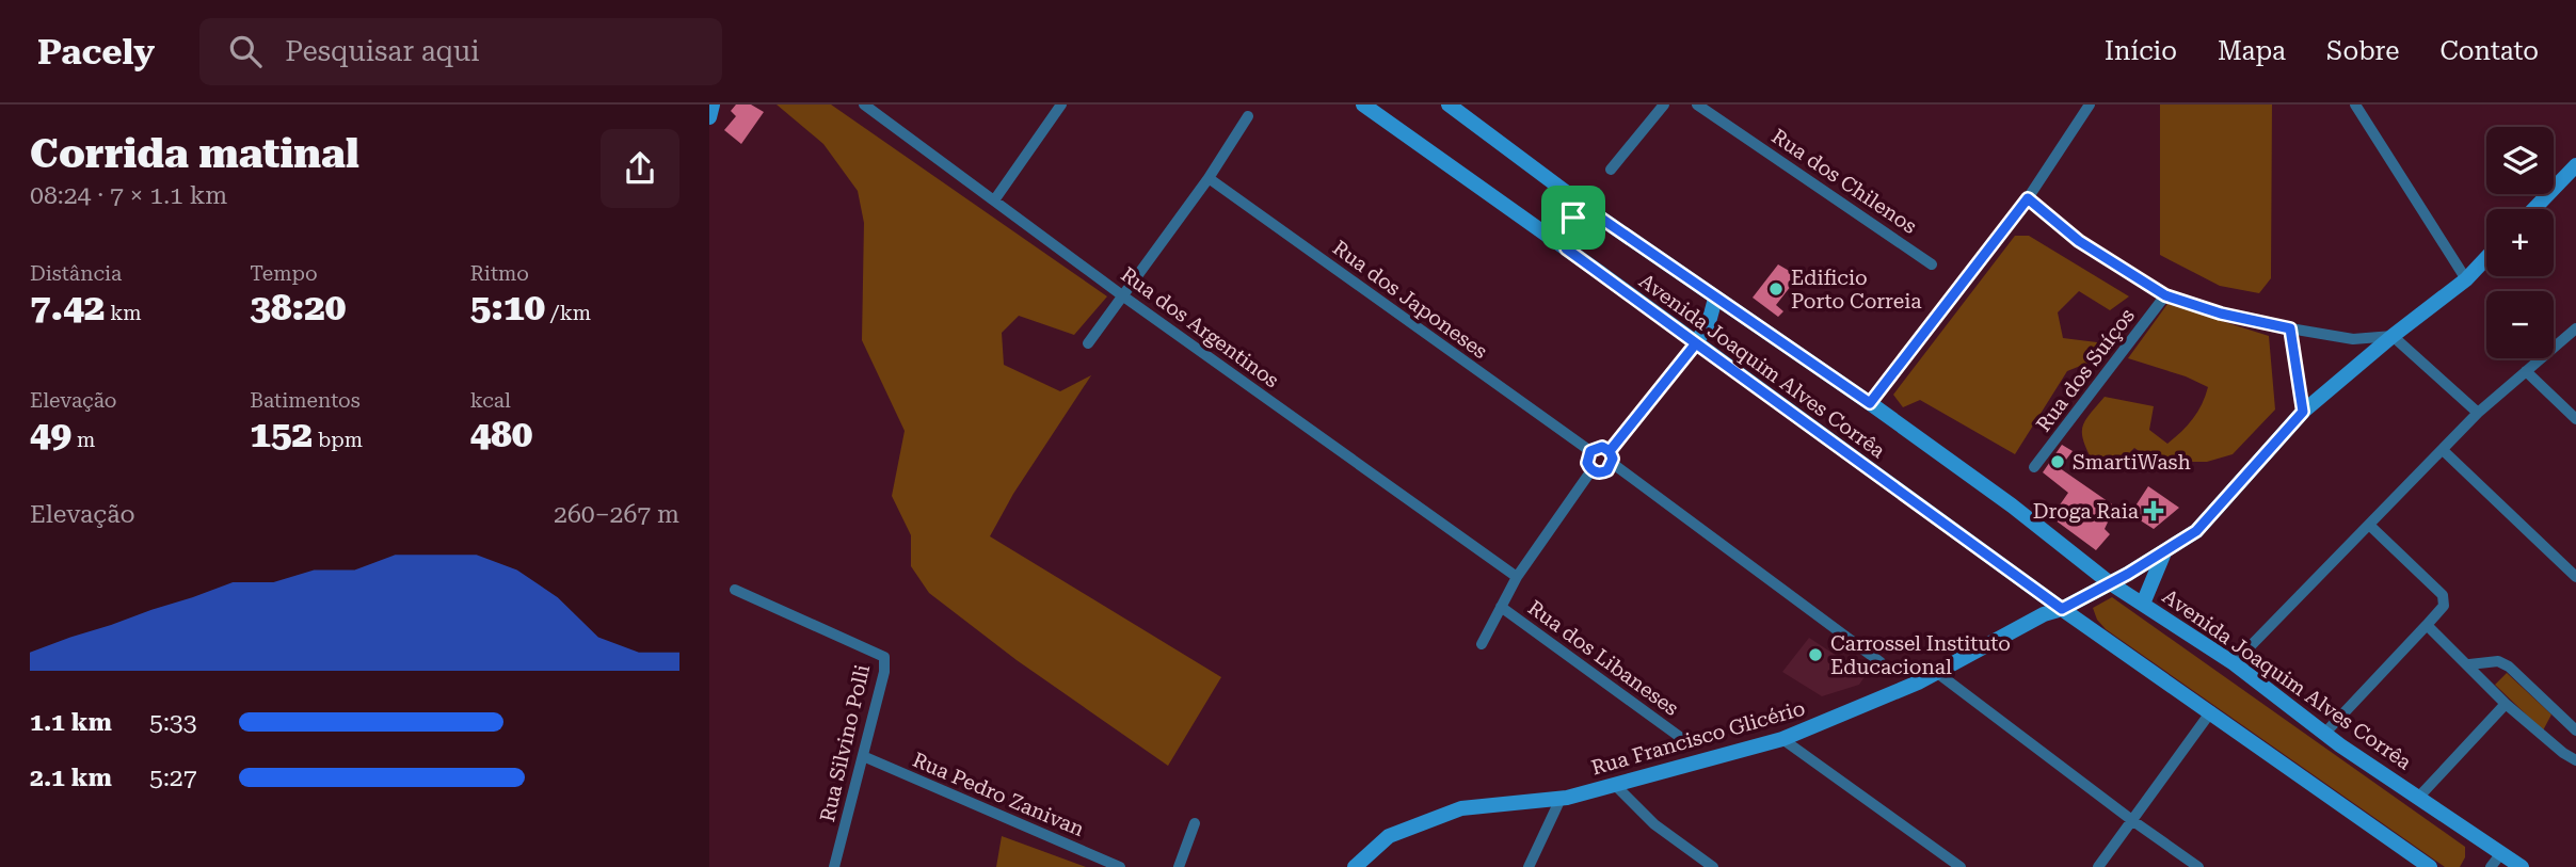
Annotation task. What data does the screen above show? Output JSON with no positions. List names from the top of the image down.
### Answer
{
  "streets": {
    "main road": ["Avenida Joaquim Alves Corrêa", "Rua Francisco Glicério"],
    "street": [
      "Rua dos Chilenos",
      "Rua dos Japoneses",
      "Rua dos Argentinos",
      "Rua dos Suíços",
      "Rua dos Libaneses",
      "Rua Silvino Polli",
      "Rua Pedro Zanivan"
    ]
  },
  "crossings": [
    ["Avenida Joaquim Alves Corrêa", "Rua Francisco Glicério"],
    ["Rua Silvino Polli", "Rua Pedro Zanivan"]
  ],
  "places": {
    "other": ["Edificio Porto Correia", "SmartiWash", "Carrossel Instituto Educacional"],
    "health": ["Droga Raia"]
  },
  "page": {
    "header": "Pacely",
    "search": "Pesquisar aqui",
    "nav": [
      "Início",
      "Mapa",
      "Sobre",
      "Contato"
    ],
    "heading": ["Corrida matinal", "08:24 · 7 × 1.1 km"],
    "map_buttons": ["+", "−"],
    "stats": [
      ["Distância", "7.42 km"],
      ["Tempo", "38:20"],
      ["Ritmo", "5:10 /km"],
      ["Elevação", "49 m"],
      ["Batimentos", "152 bpm"],
      ["kcal", "480"]
    ],
    "chart": ["Elevação", "260–267 m"],
    "list": [
      {
        "name": "1.1 km",
        "note": "5:33"
      },
      {
        "name": "2.1 km",
        "note": "5:27"
      }
    ]
  }
}
